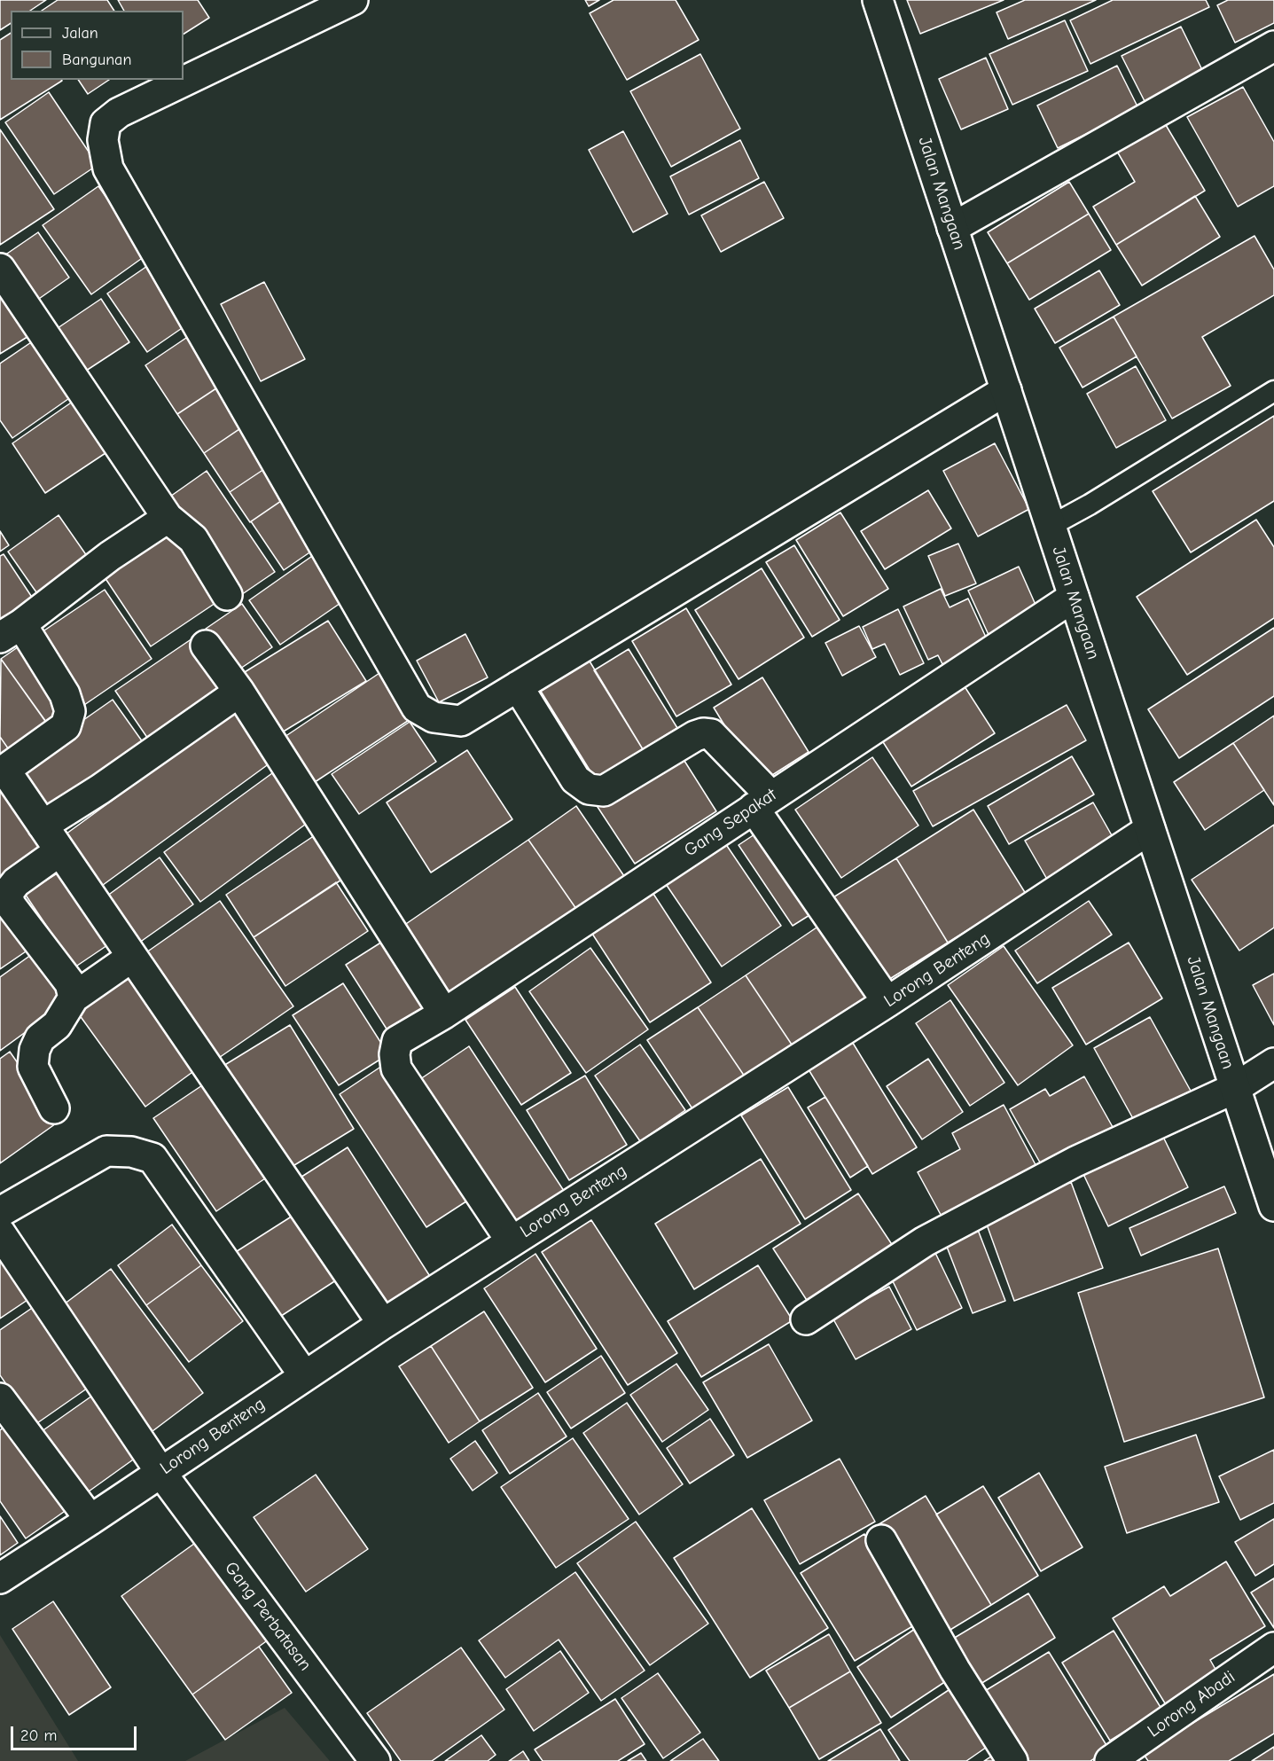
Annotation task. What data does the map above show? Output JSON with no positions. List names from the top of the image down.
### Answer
{
  "streets": {
    "street": [
      "Jalan Mangaan",
      "Gang Sepakat",
      "Lorong Benteng",
      "Gang Perbatasan",
      "Lorong Abadi"
    ]
  },
  "crossings": [
    ["Jalan Mangaan", "Gang Sepakat"],
    ["Jalan Mangaan", "Lorong Benteng"],
    ["Gang Sepakat", "Lorong Benteng"],
    ["Lorong Benteng", "Gang Perbatasan"]
  ],
  "legend": ["Jalan", "Bangunan"],
  "scale_bar": "20 m"
}
